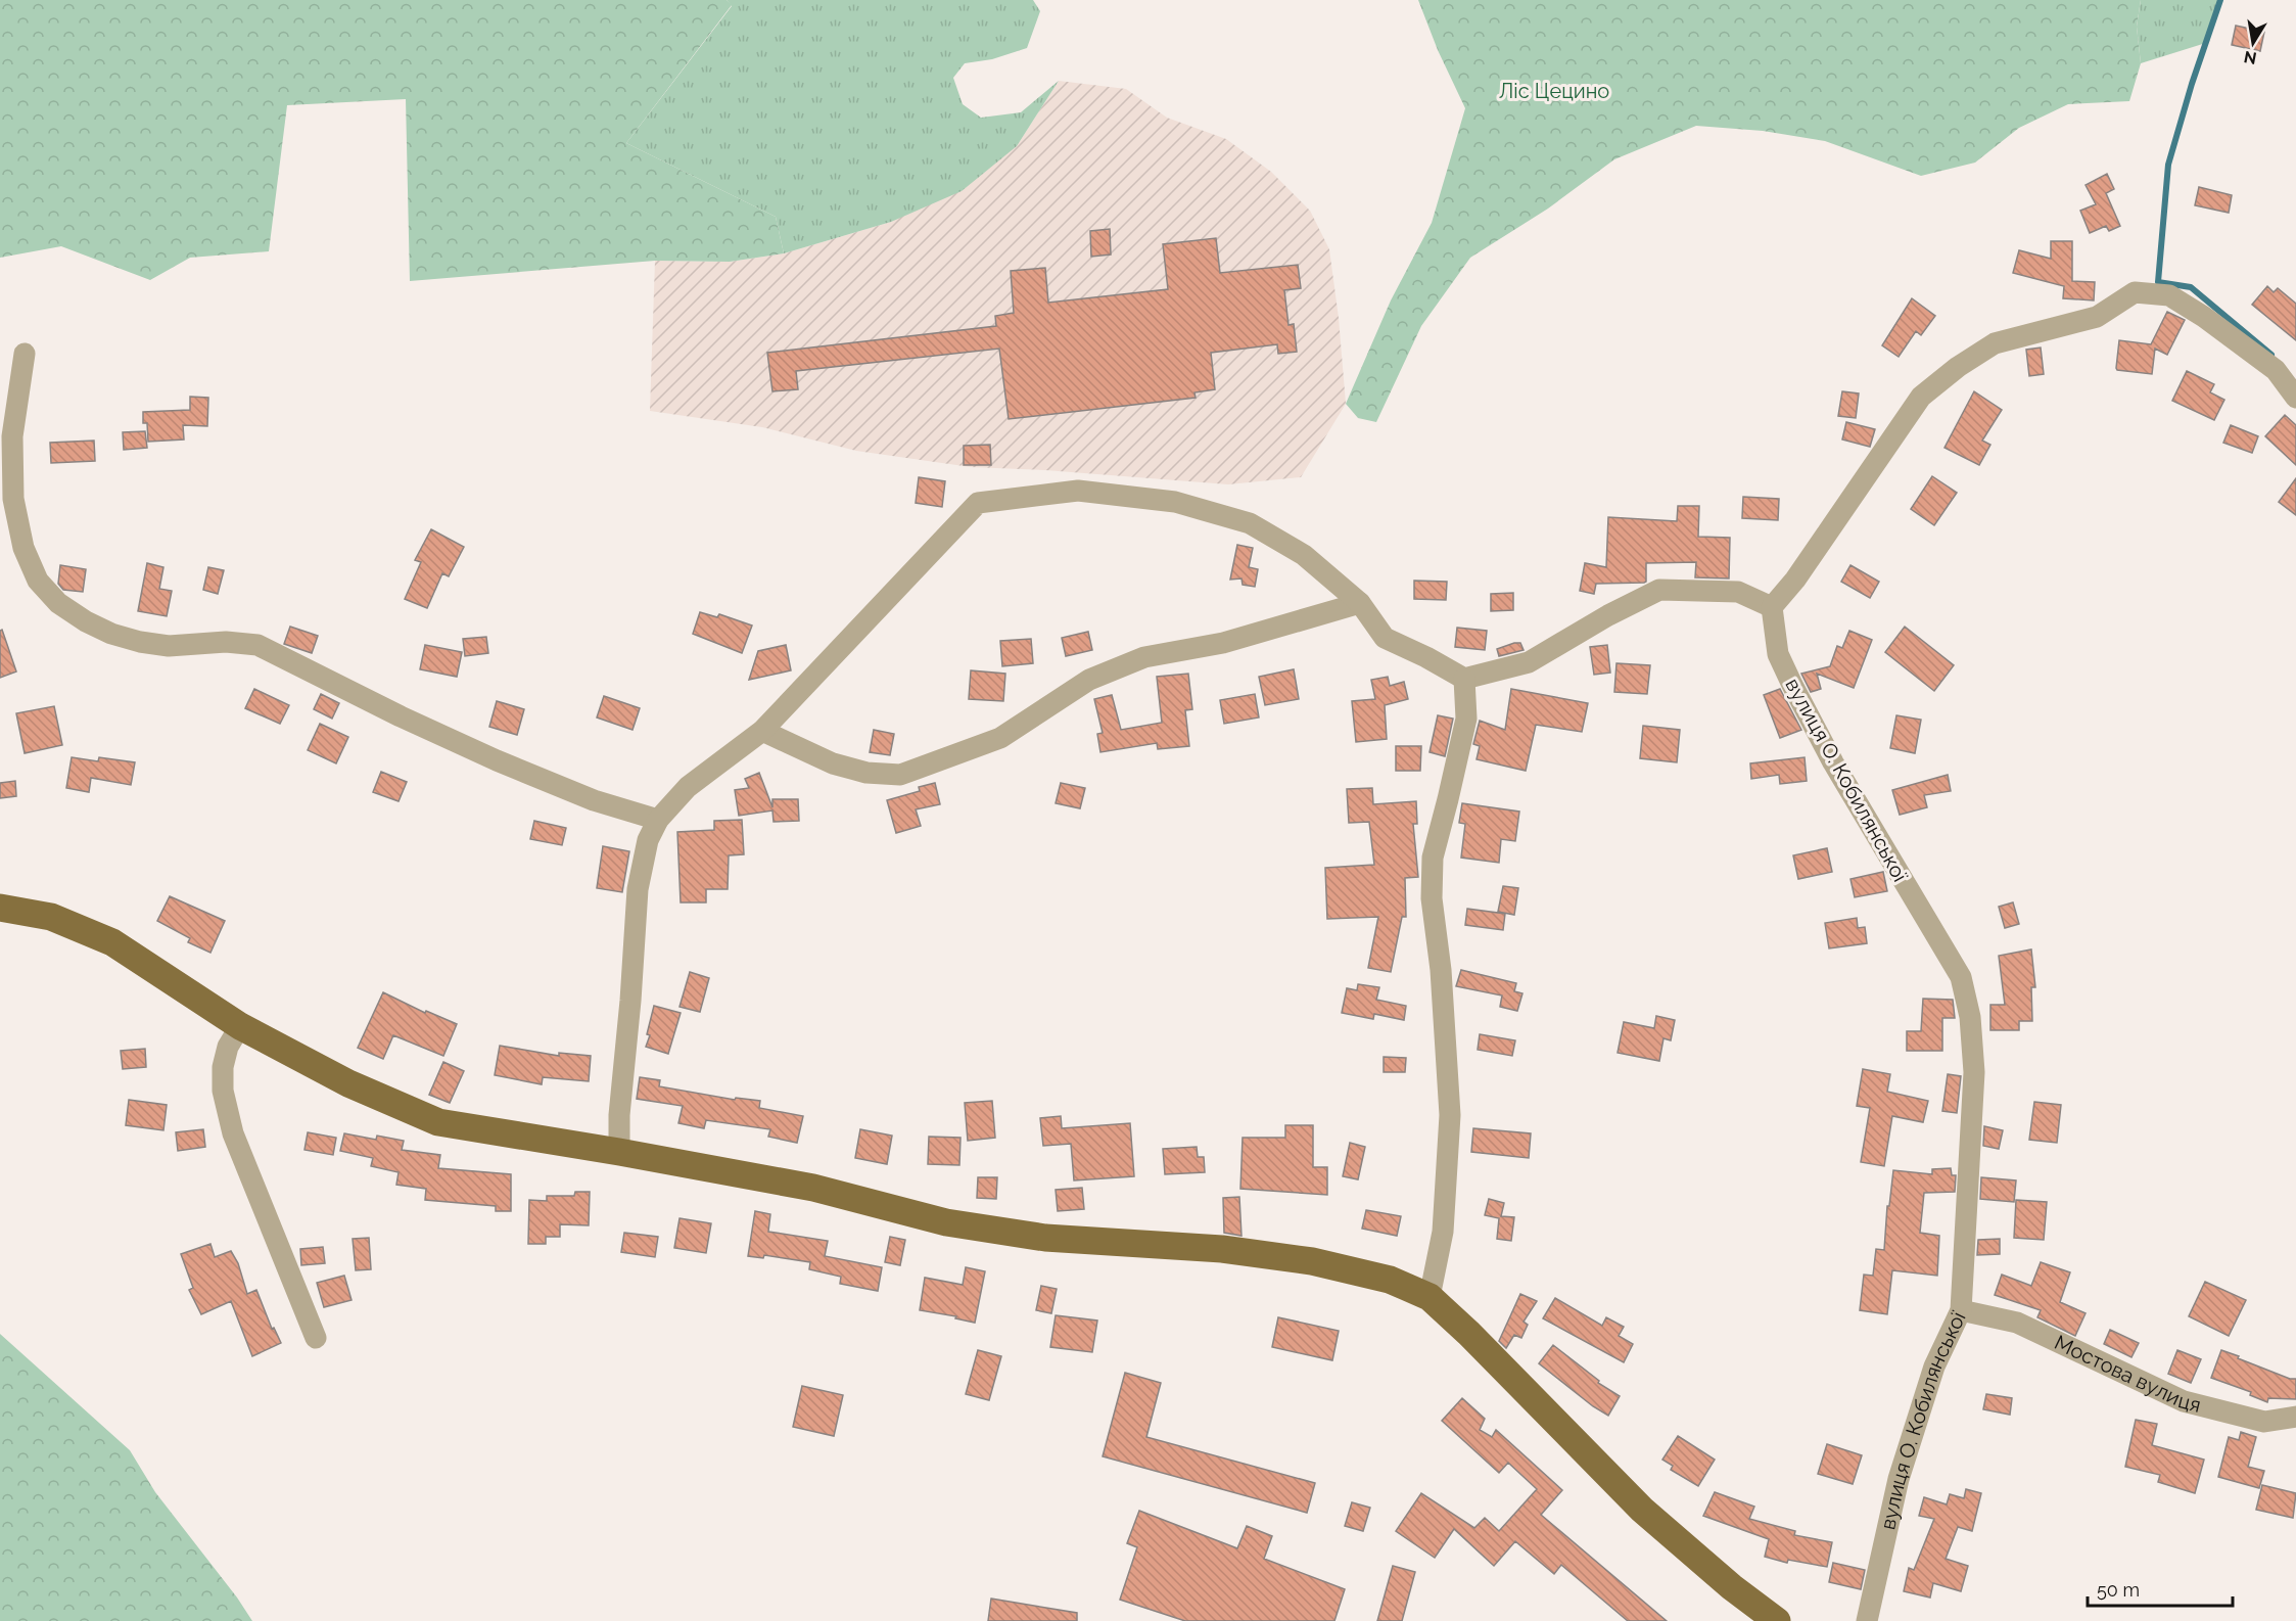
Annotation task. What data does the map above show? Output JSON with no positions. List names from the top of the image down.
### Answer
{
  "streets": {
    "street": ["вулиця О. Кобилянської", "Мостова вулиця"]
  },
  "crossings": [
    ["вулиця О. Кобилянської", "Мостова вулиця"]
  ],
  "parks": ["Ліс Цецино"],
  "scale_bar": "50 m",
  "north": "bottom"
}
